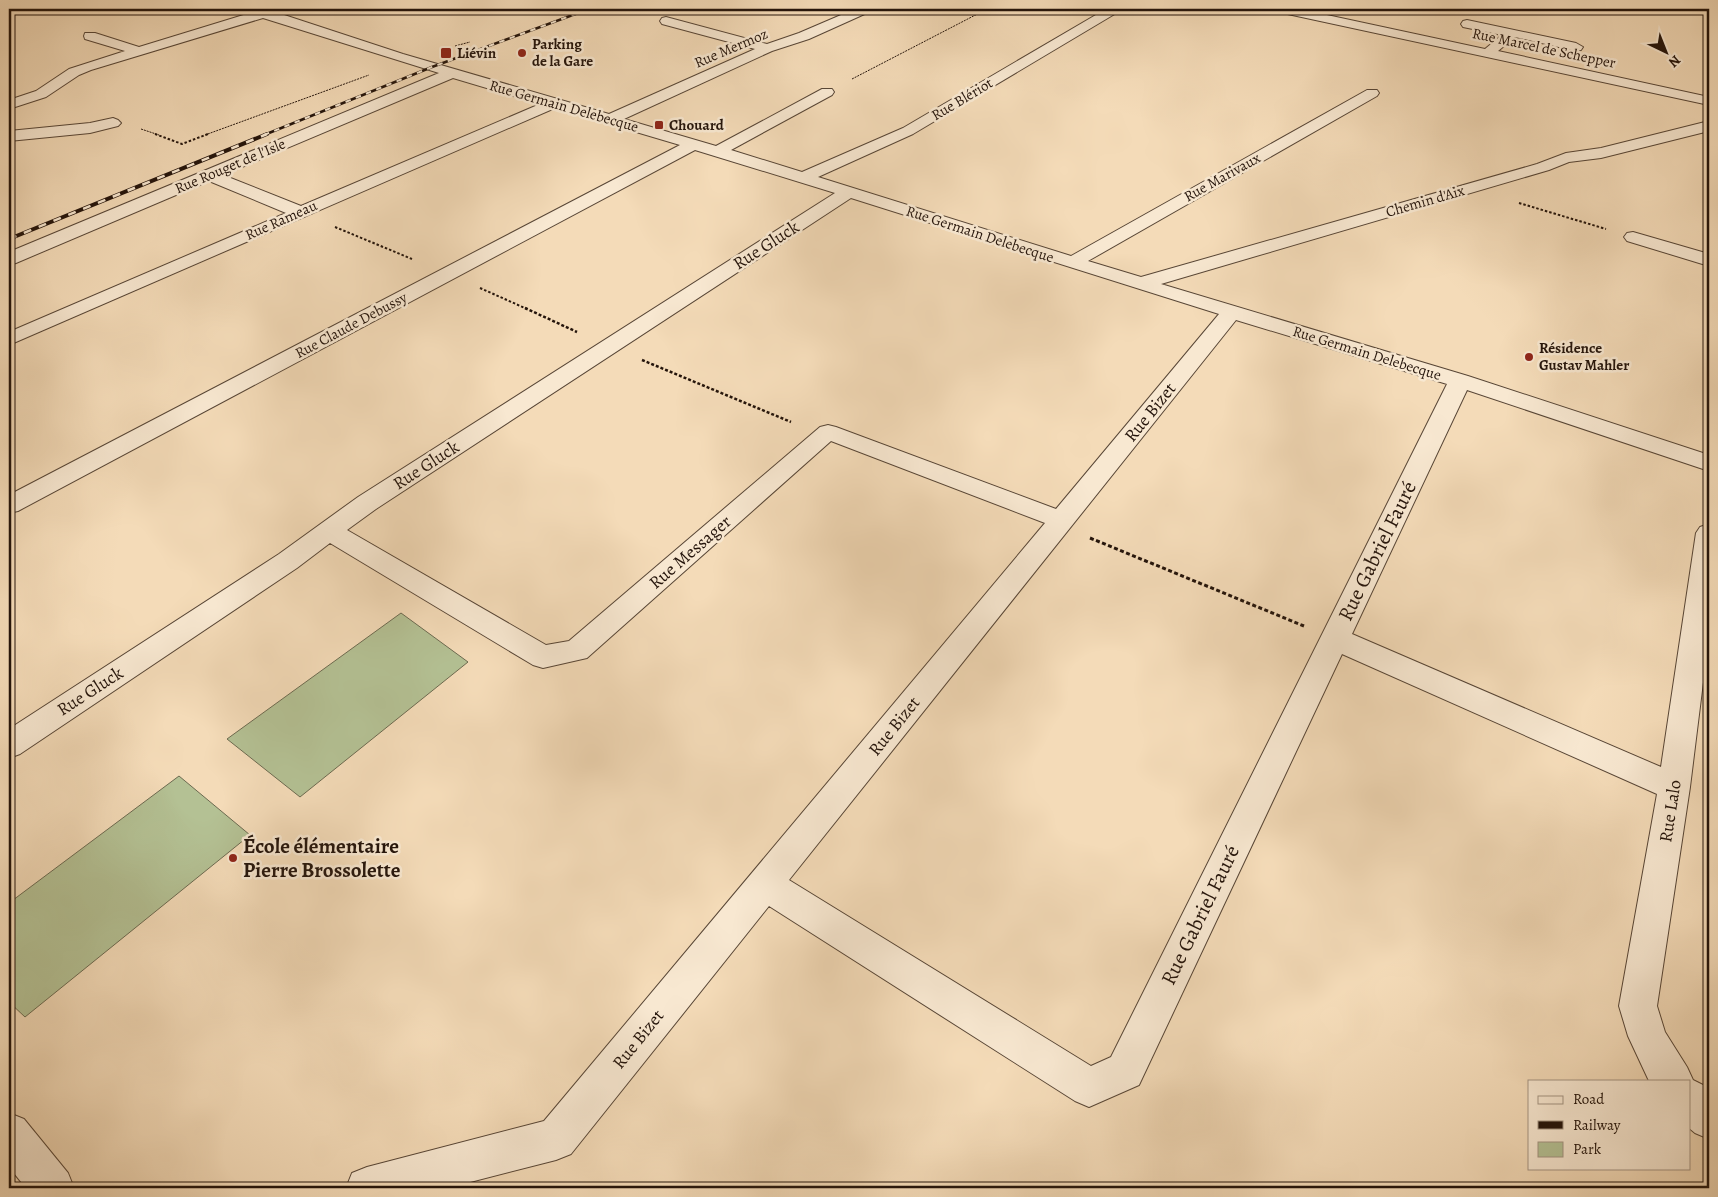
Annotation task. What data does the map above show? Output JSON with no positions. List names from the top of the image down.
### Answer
{
  "streets": {
    "street": [
      "Rue Mermoz",
      "Rue Marcel de Schepper",
      "Rue Blériot",
      "Rue Germain Delebecque",
      "Rue Rouget de l'Isle",
      "Rue Marivaux",
      "Chemin d'Aix",
      "Rue Rameau",
      "Rue Gluck",
      "Rue Claude Debussy",
      "Rue Bizet",
      "Rue Gabriel Fauré",
      "Rue Messager",
      "Rue Lalo"
    ]
  },
  "crossings": [
    ["Rue Mermoz", "Rue Germain Delebecque"],
    ["Rue Blériot", "Rue Germain Delebecque"],
    ["Rue Germain Delebecque", "Rue Rouget de l'Isle"],
    ["Rue Germain Delebecque", "Rue Marivaux"],
    ["Rue Germain Delebecque", "Chemin d'Aix"],
    ["Rue Germain Delebecque", "Rue Rameau"],
    ["Rue Germain Delebecque", "Rue Gluck"],
    ["Rue Germain Delebecque", "Rue Claude Debussy"],
    ["Rue Germain Delebecque", "Rue Bizet"],
    ["Rue Germain Delebecque", "Rue Gabriel Fauré"],
    ["Rue Gluck", "Rue Messager"],
    ["Rue Bizet", "Rue Gabriel Fauré"]
  ],
  "places": {
    "transit": ["Liévin", "Chouard"],
    "other": ["Parking de la Gare", "Résidence Gustav Mahler", "École élémentaire Pierre Brossolette"]
  },
  "legend": ["Road", "Railway", "Park"],
  "north": "bottom right"
}
